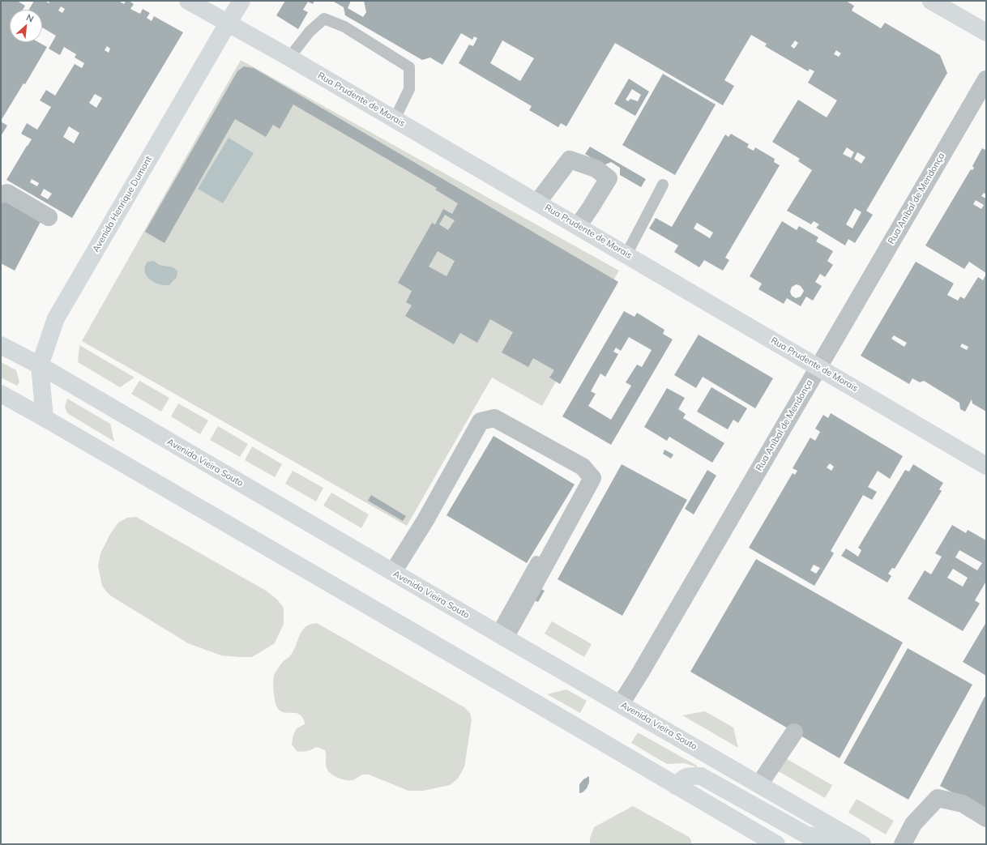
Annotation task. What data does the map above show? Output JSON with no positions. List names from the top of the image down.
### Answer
{
  "streets": {
    "main road": ["Rua Prudente de Morais", "Avenida Henrique Dumont", "Avenida Vieira Souto"],
    "street": ["Rua Aníbal de Mendonça"]
  },
  "crossings": [
    ["Rua Prudente de Morais", "Rua Aníbal de Mendonça"],
    ["Rua Prudente de Morais", "Avenida Henrique Dumont"],
    ["Rua Aníbal de Mendonça", "Avenida Vieira Souto"],
    ["Avenida Henrique Dumont", "Avenida Vieira Souto"]
  ],
  "north": "top right"
}
